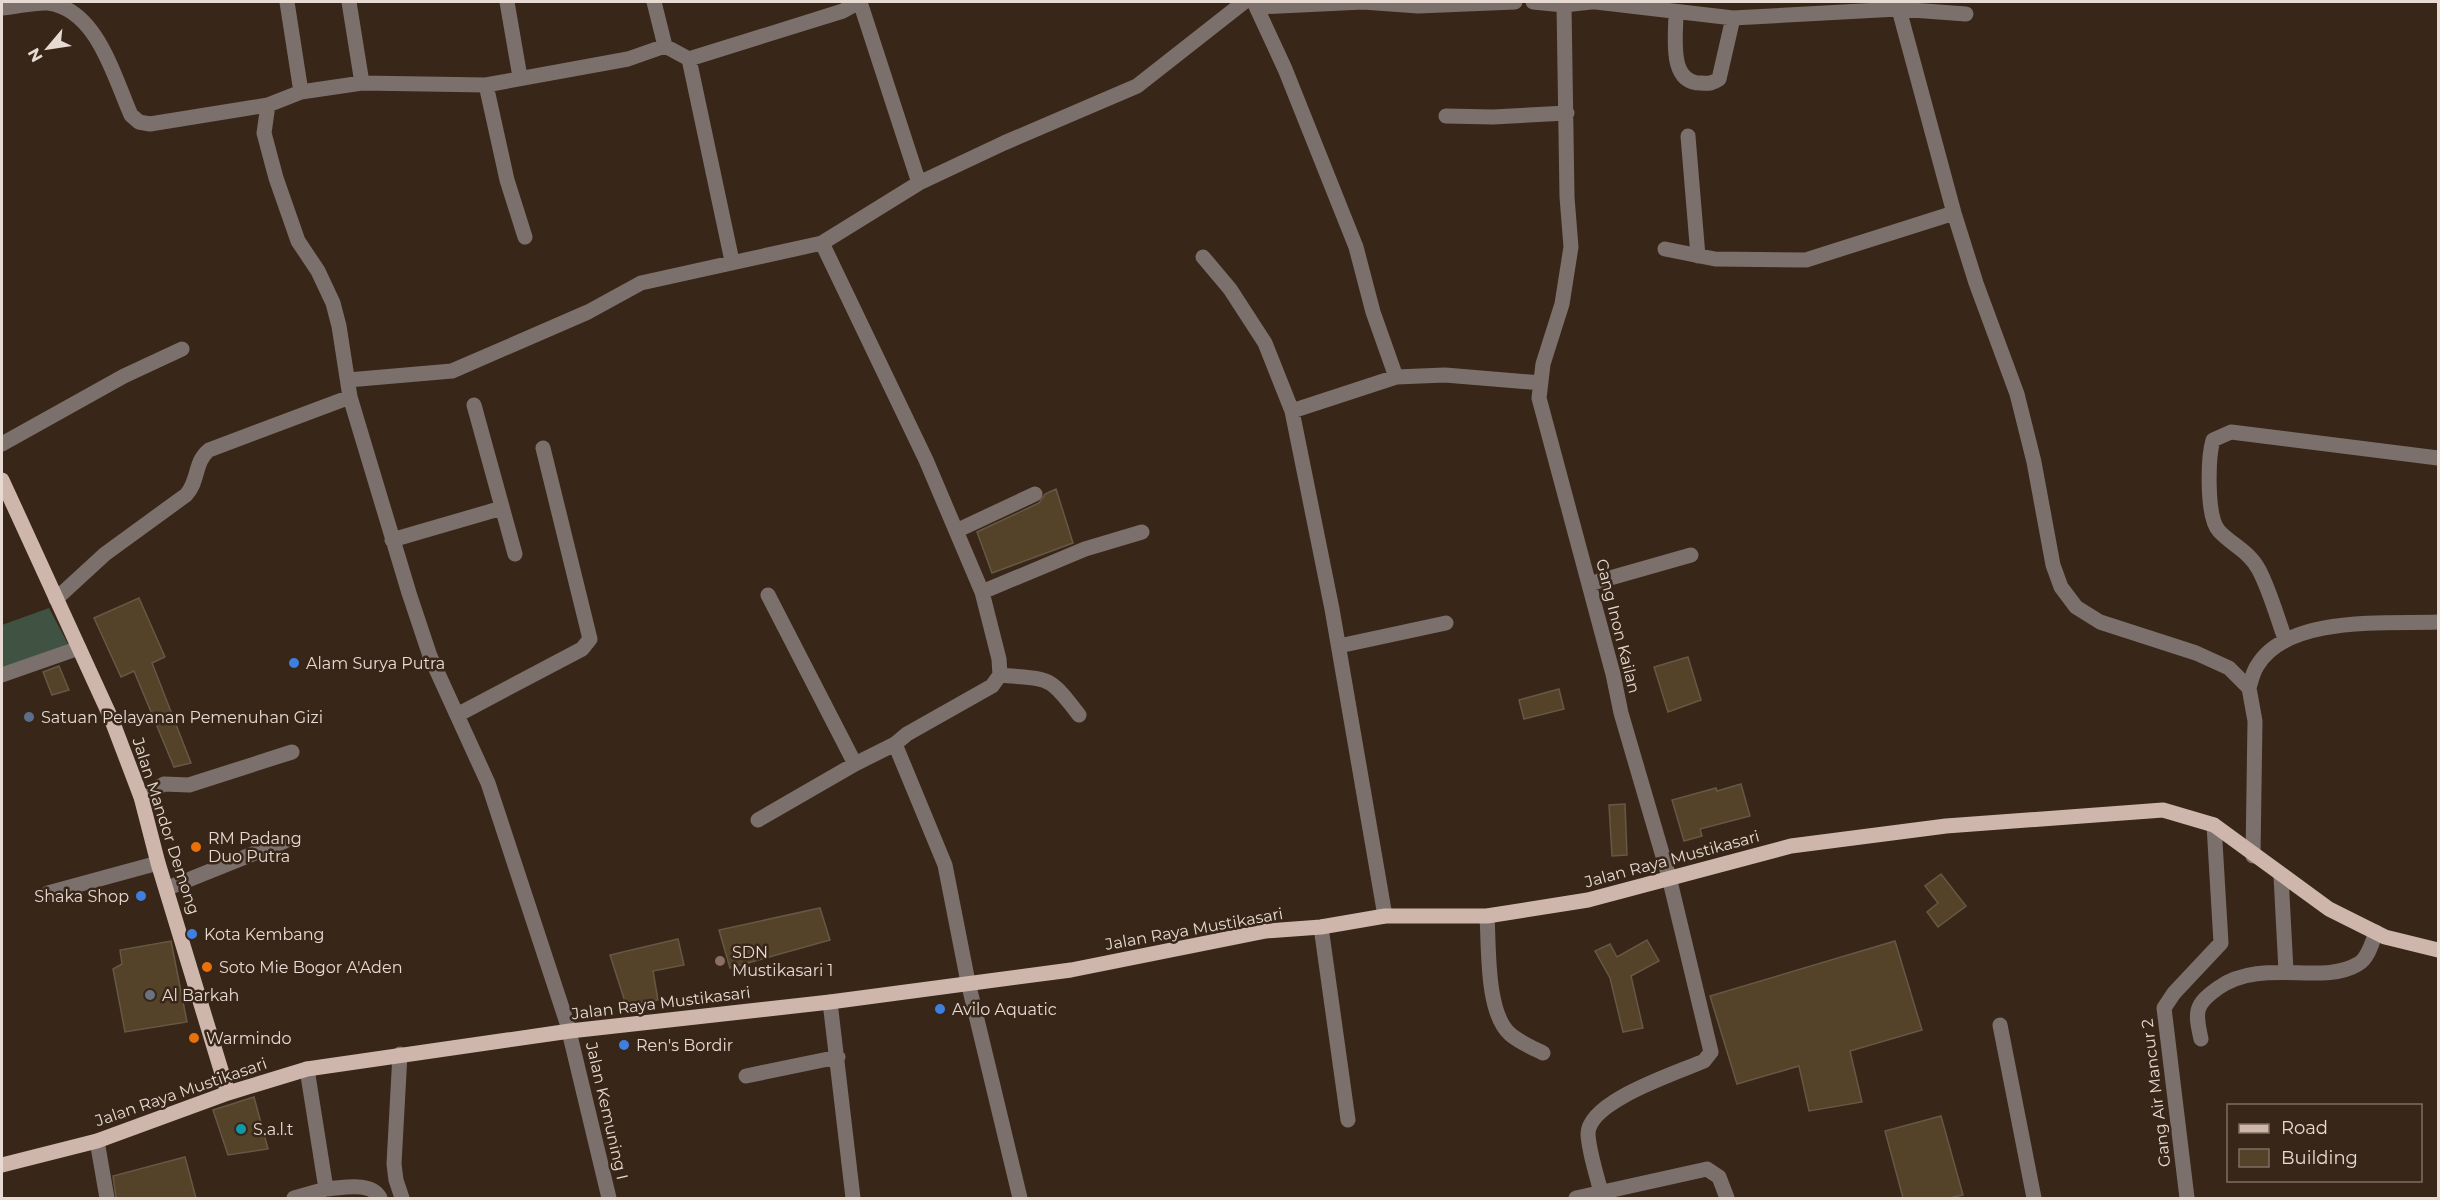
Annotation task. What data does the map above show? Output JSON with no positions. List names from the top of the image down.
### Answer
{
  "streets": {
    "main road": ["Jalan Mandor Demong", "Jalan Raya Mustikasari"],
    "street": ["Gang Inon Kailan", "Gang Air Mancur 2", "Jalan Kemuning I"]
  },
  "crossings": [
    ["Gang Inon Kailan", "Jalan Raya Mustikasari"],
    ["Jalan Mandor Demong", "Jalan Raya Mustikasari"],
    ["Jalan Raya Mustikasari", "Gang Air Mancur 2"],
    ["Jalan Raya Mustikasari", "Jalan Kemuning I"]
  ],
  "places": [
    "Alam Surya Putra",
    "Satuan Pelayanan Pemenuhan Gizi",
    "RM Padang Duo Putra",
    "Shaka Shop",
    "Kota Kembang",
    "SDN Mustikasari 1",
    "Soto Mie Bogor A'Aden",
    "Al Barkah",
    "Avilo Aquatic",
    "Warmindo",
    "Ren's Bordir",
    "S.a.l.t"
  ],
  "legend": ["Road", "Building"],
  "north": "bottom left"
}
